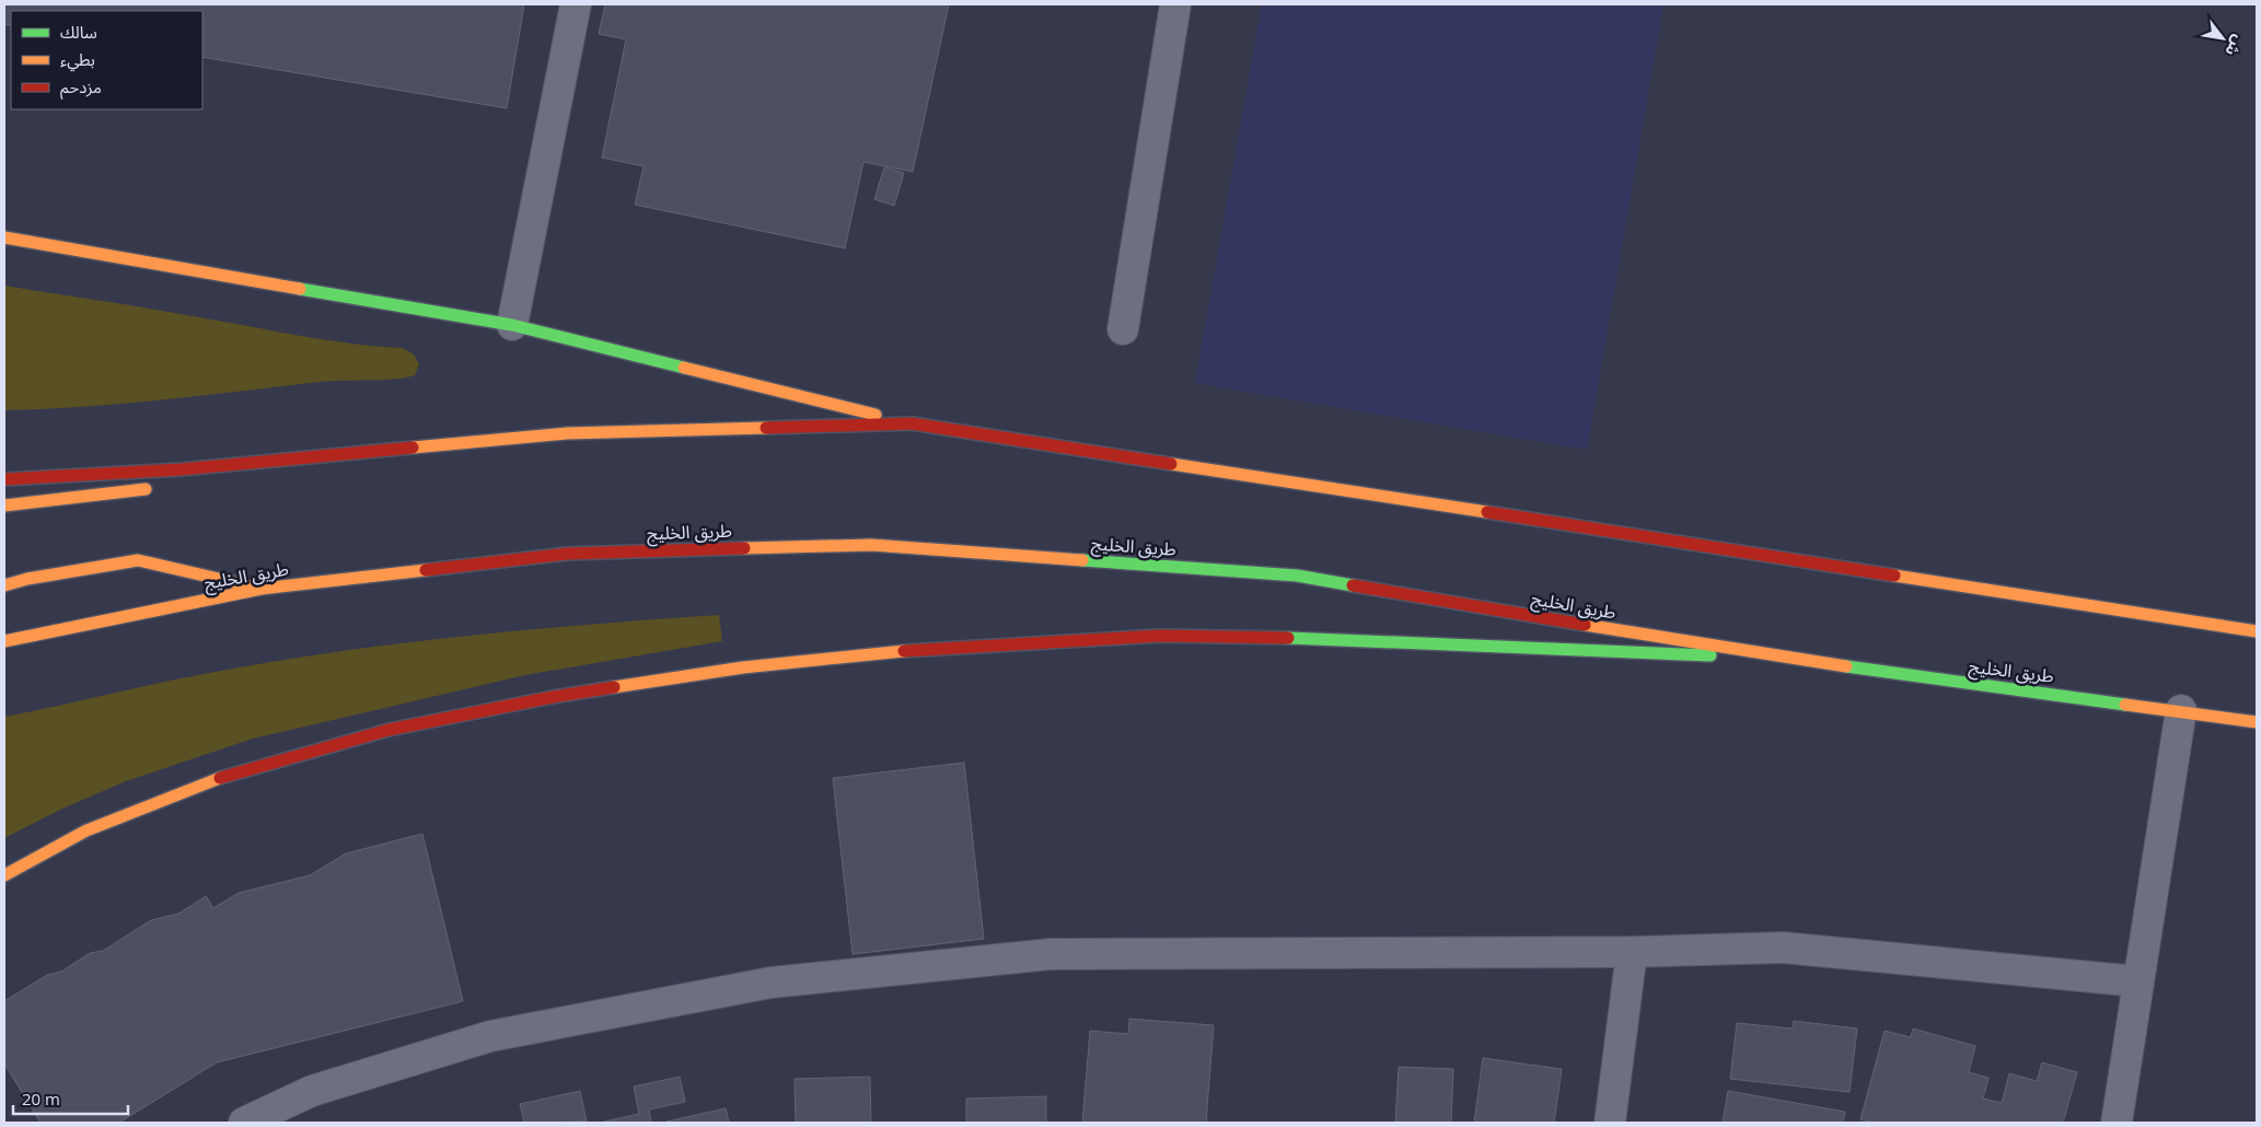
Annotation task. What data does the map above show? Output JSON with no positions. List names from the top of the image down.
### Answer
{
  "streets": {
    "main road": ["طريق الخليج"]
  },
  "legend": ["سالك", "بطيء", "مزدحم"],
  "scale_bar": "20 m",
  "north": "bottom right"
}
